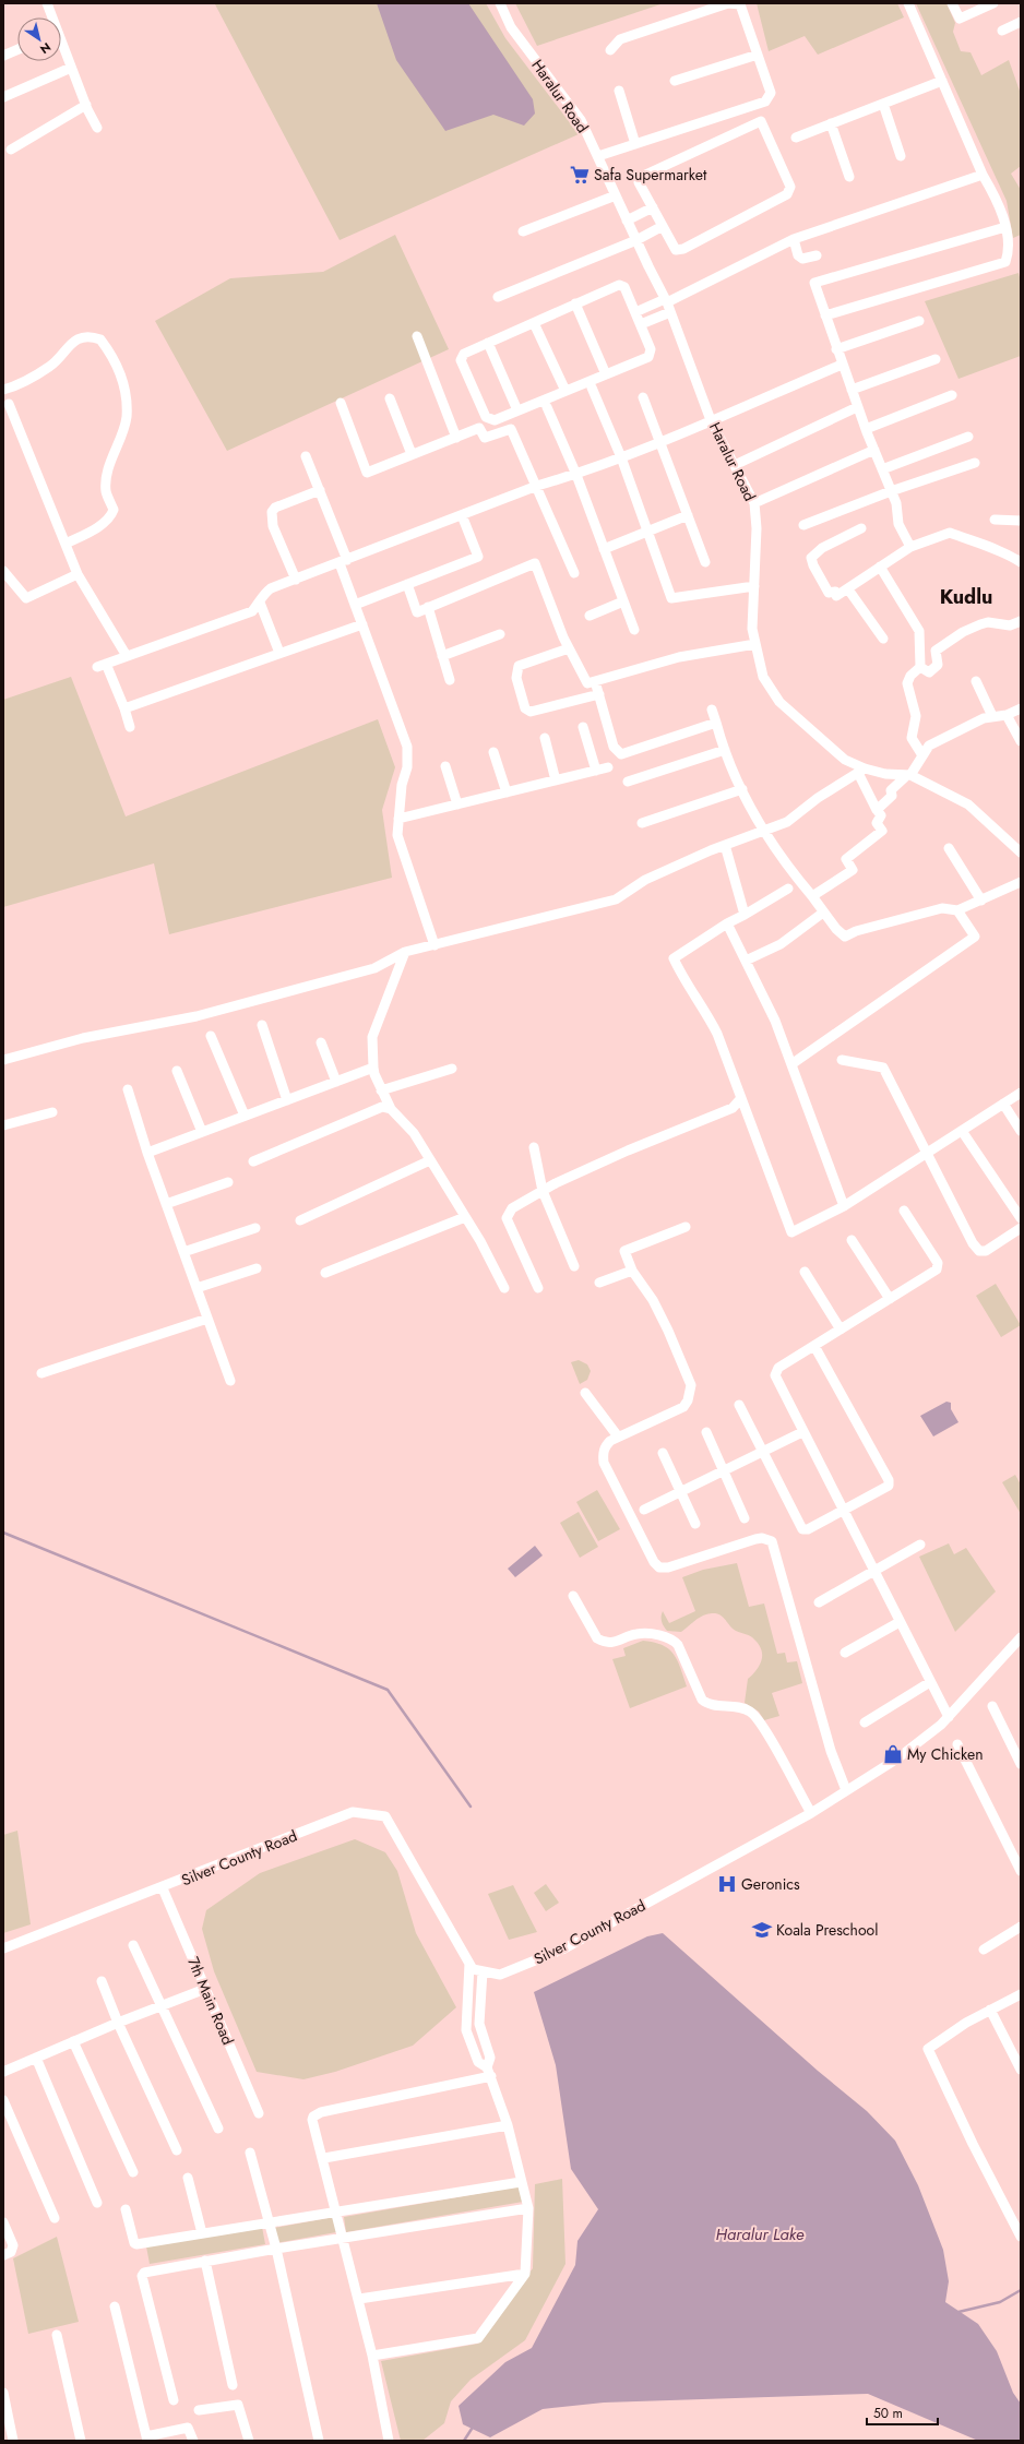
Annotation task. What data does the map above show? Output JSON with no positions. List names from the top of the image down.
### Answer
{
  "streets": {
    "street": ["Haralur Road", "Silver County Road", "7th Main Road"]
  },
  "crossings": [
    ["Silver County Road", "7th Main Road"]
  ],
  "districts": ["Kudlu"],
  "water": ["Haralur Lake"],
  "places": {
    "supermarket": ["Safa Supermarket"],
    "shop": ["My Chicken"],
    "hospital": ["Geronics"],
    "school or university": ["Koala Preschool"]
  },
  "scale_bar": "50 m",
  "north": "bottom right"
}
